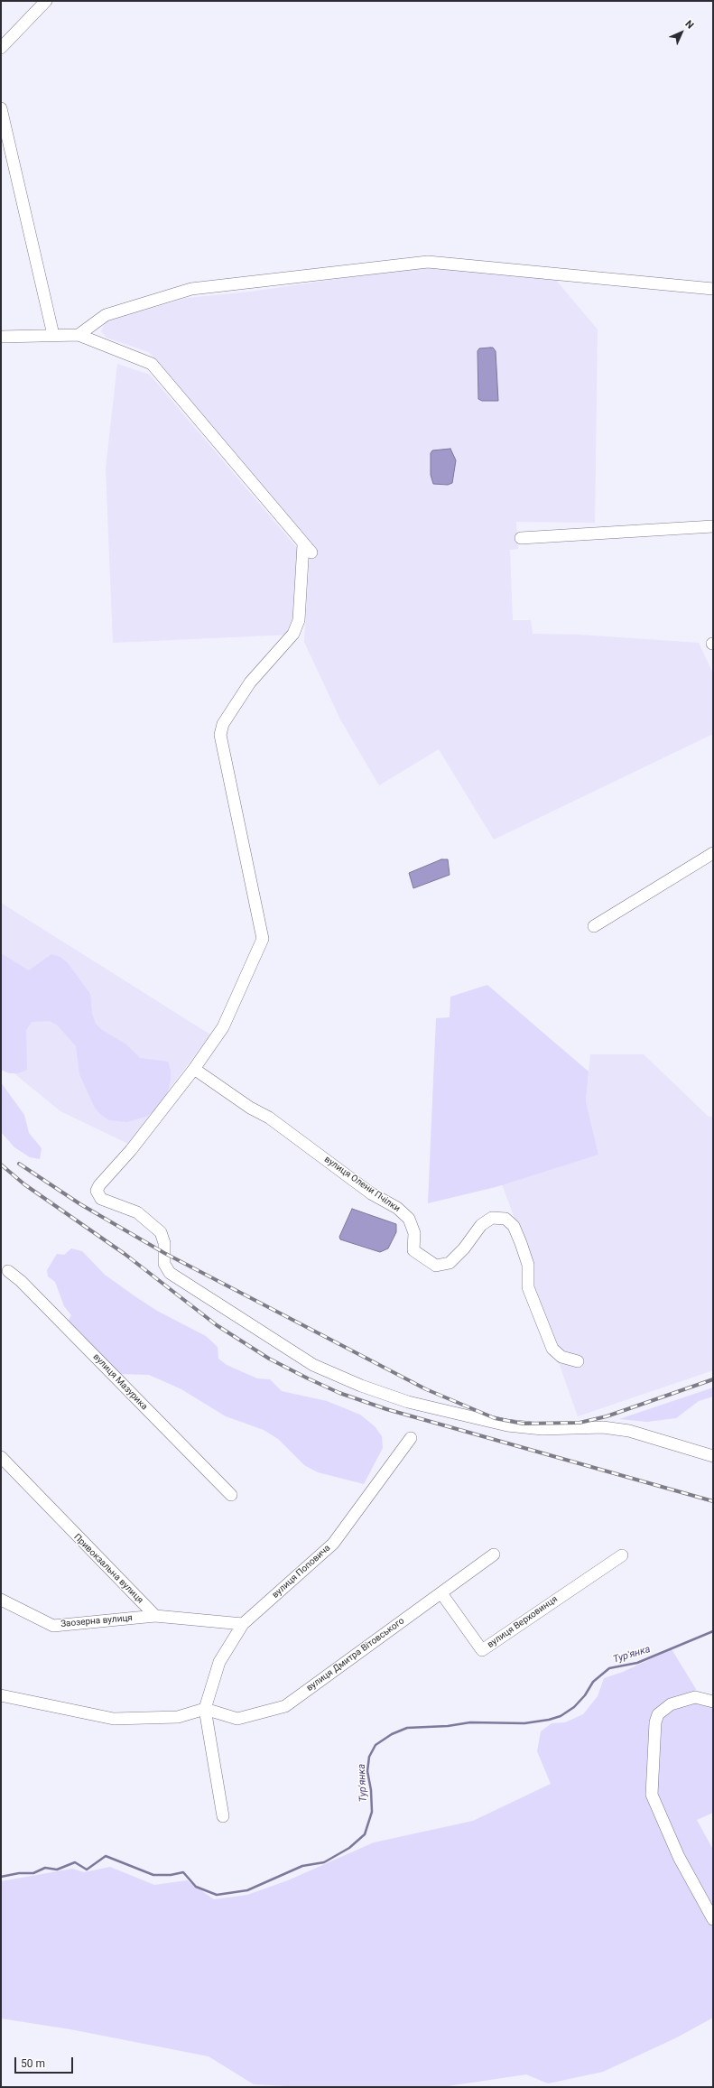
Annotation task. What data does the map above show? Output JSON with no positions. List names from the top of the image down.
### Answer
{
  "streets": {
    "street": [
      "вулиця Олени Пчілки",
      "вулиця Мазурика",
      "Привокзальна вулиця",
      "вулиця Поповича",
      "Заозерна вулиця",
      "вулиця Верховинця",
      "вулиця Дмитра Вітовського"
    ]
  },
  "crossings": [
    ["Привокзальна вулиця", "Заозерна вулиця"],
    ["вулиця Поповича", "вулиця Дмитра Вітовського"],
    ["вулиця Верховинця", "вулиця Дмитра Вітовського"]
  ],
  "water": ["Тур'янка"],
  "scale_bar": "50 m",
  "north": "top right"
}
